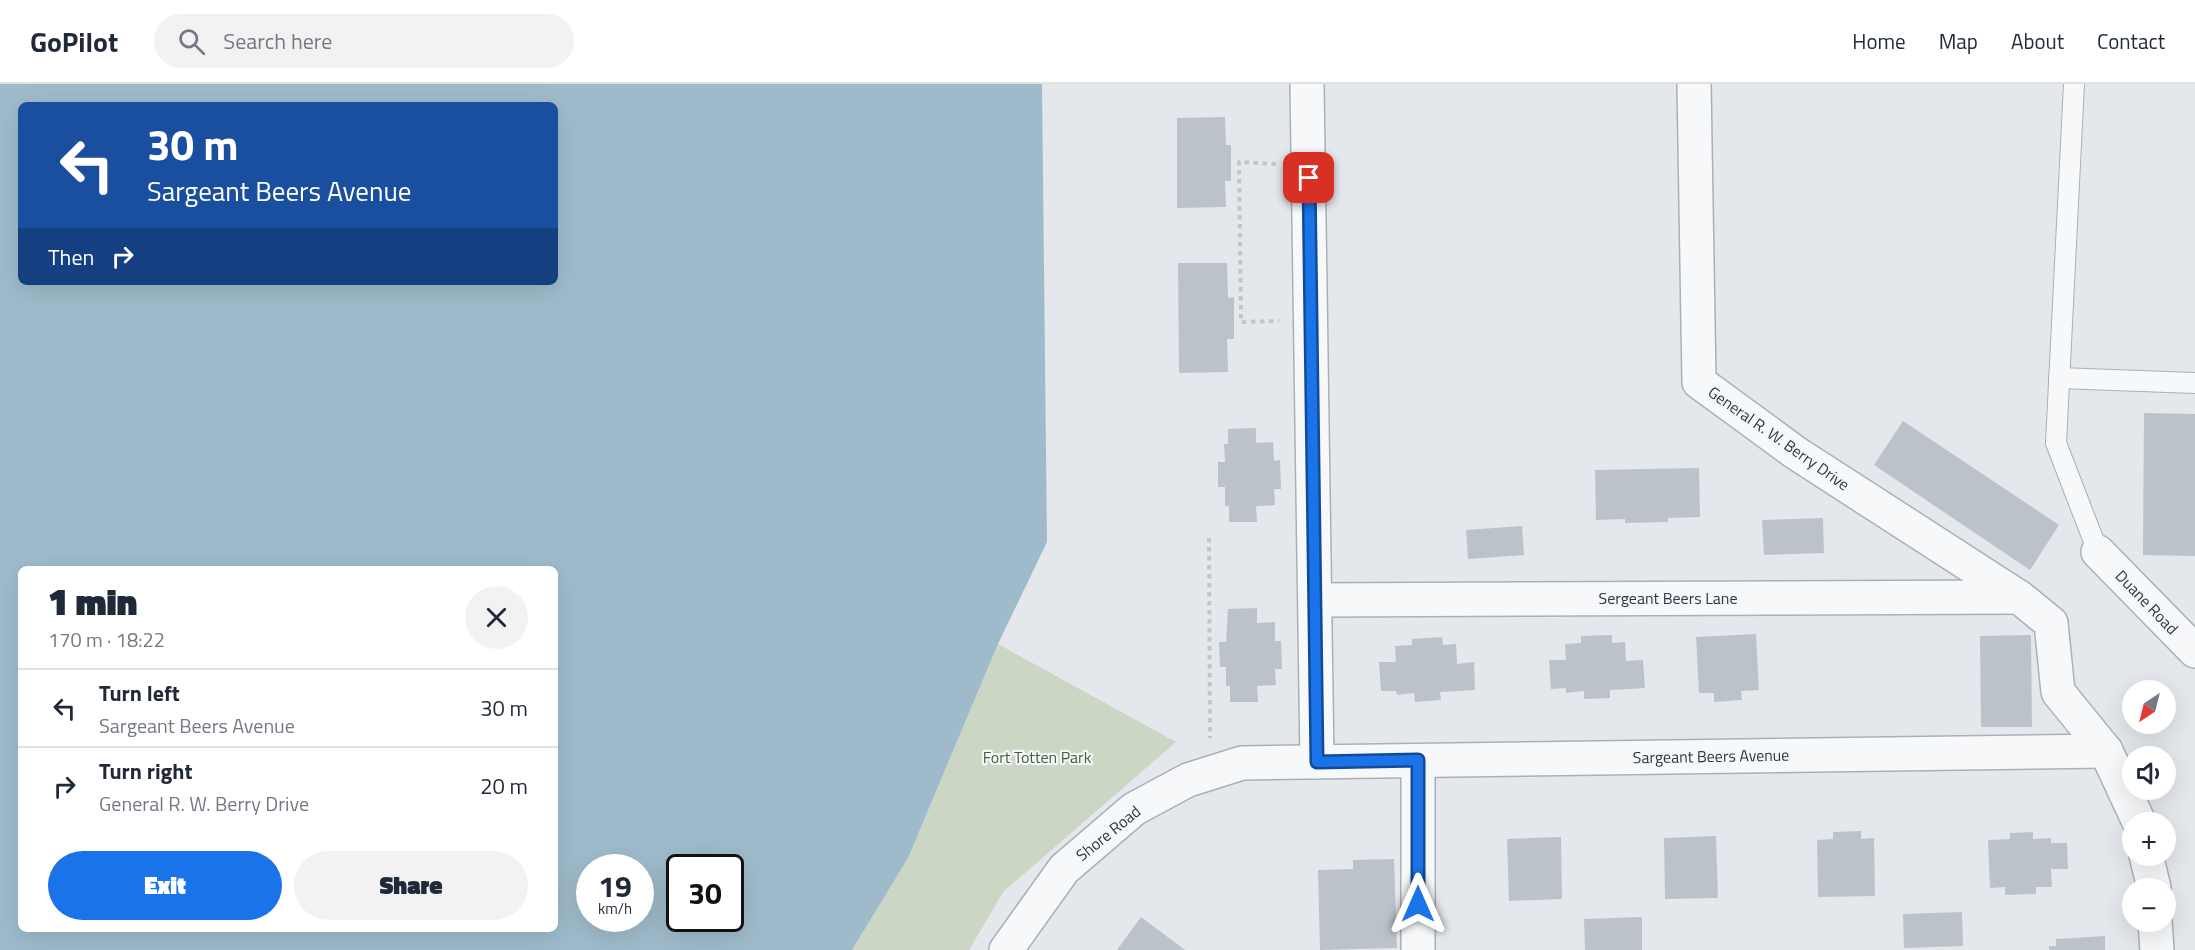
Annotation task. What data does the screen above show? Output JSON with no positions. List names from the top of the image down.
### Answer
{
  "streets": {
    "street": [
      "General R. W. Berry Drive",
      "Sergeant Beers Lane",
      "Duane Road",
      "Sargeant Beers Avenue",
      "Shore Road"
    ]
  },
  "crossings": [
    ["General R. W. Berry Drive", "Sergeant Beers Lane"],
    ["Sargeant Beers Avenue", "Shore Road"]
  ],
  "parks": ["Fort Totten Park"],
  "north": "bottom left",
  "page": {
    "header": "GoPilot",
    "search": "Search here",
    "nav": [
      "Home",
      "Map",
      "About",
      "Contact"
    ],
    "turn": ["30 m", "Sargeant Beers Avenue"],
    "then": "Then",
    "heading": ["1 min", "170 m · 18:22"],
    "list": [
      {
        "name": "Turn left",
        "note": "Sargeant Beers Avenue",
        "value": "30 m"
      },
      {
        "name": "Turn right",
        "note": "General R. W. Berry Drive",
        "value": "20 m"
      }
    ],
    "map_buttons": ["+", "−"],
    "buttons": ["Exit", "Share"],
    "speed": "19 km/h",
    "limit": "30"
  }
}
